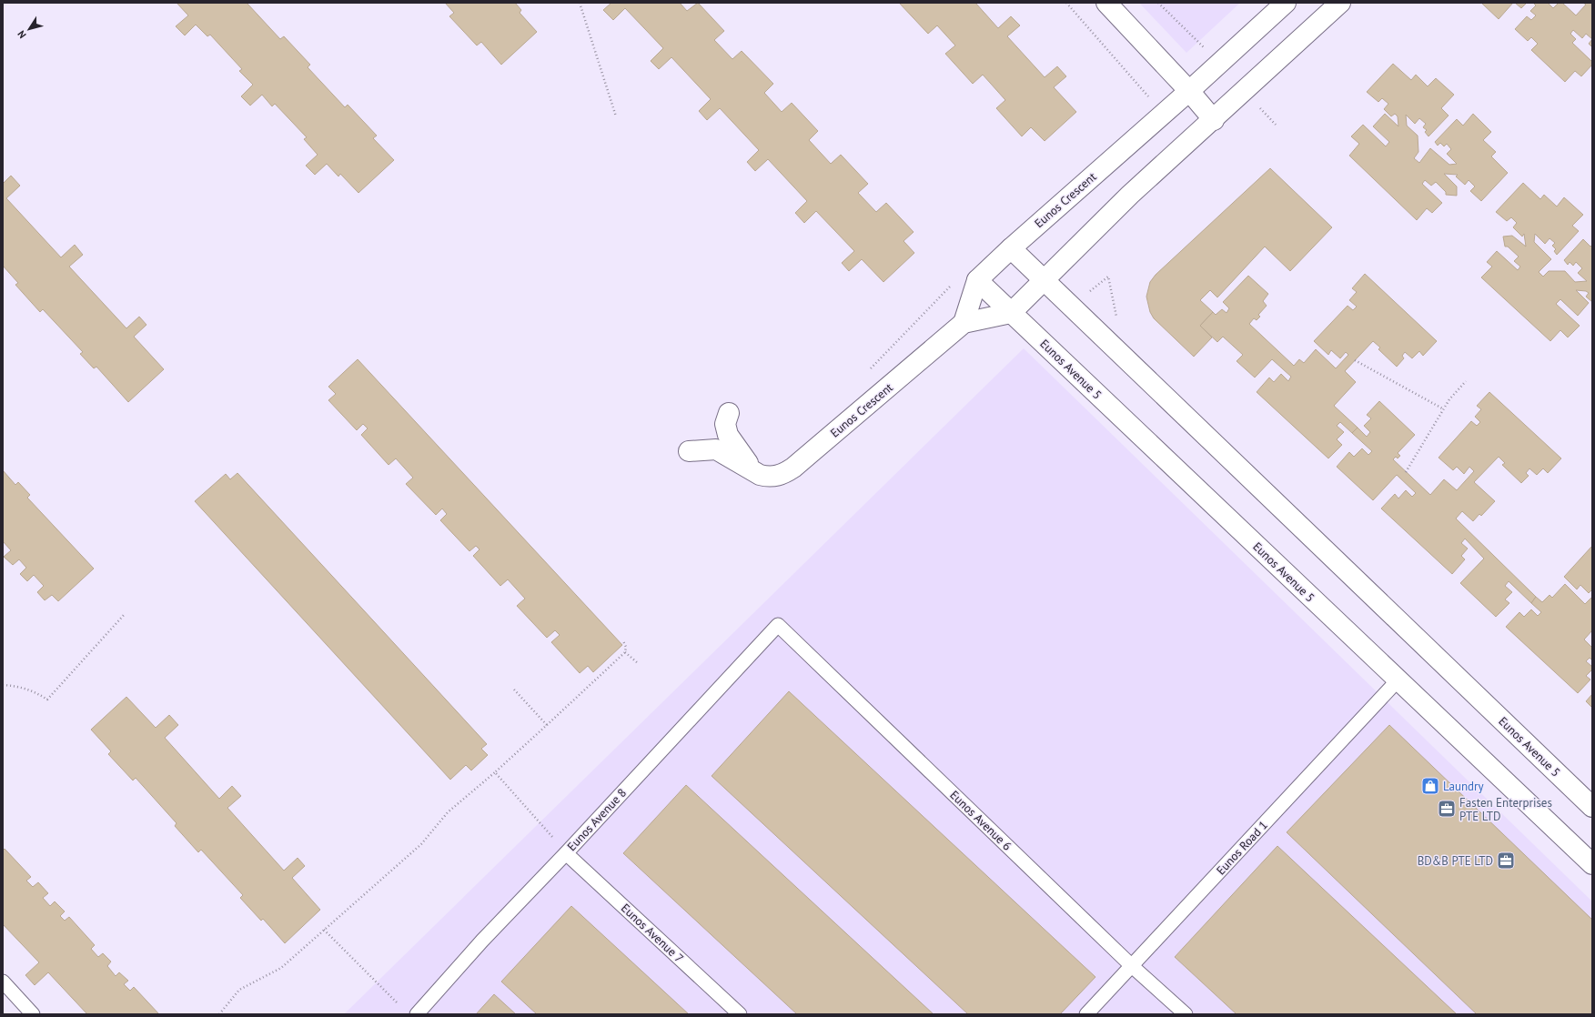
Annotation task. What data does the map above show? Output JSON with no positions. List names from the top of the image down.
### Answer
{
  "streets": {
    "street": ["Eunos Crescent", "Eunos Avenue 5"],
    "lane": [
      "Eunos Avenue 8",
      "Eunos Avenue 6",
      "Eunos Road 1",
      "Eunos Avenue 7"
    ]
  },
  "crossings": [
    ["Eunos Crescent", "Eunos Avenue 5"],
    ["Eunos Avenue 5", "Eunos Road 1"],
    ["Eunos Avenue 8", "Eunos Avenue 6"],
    ["Eunos Avenue 8", "Eunos Avenue 7"],
    ["Eunos Avenue 6", "Eunos Road 1"]
  ],
  "places": {
    "shop": ["Laundry"],
    "office": ["Fasten Enterprises PTE LTD", "BD&B PTE LTD"]
  },
  "north": "bottom left"
}
